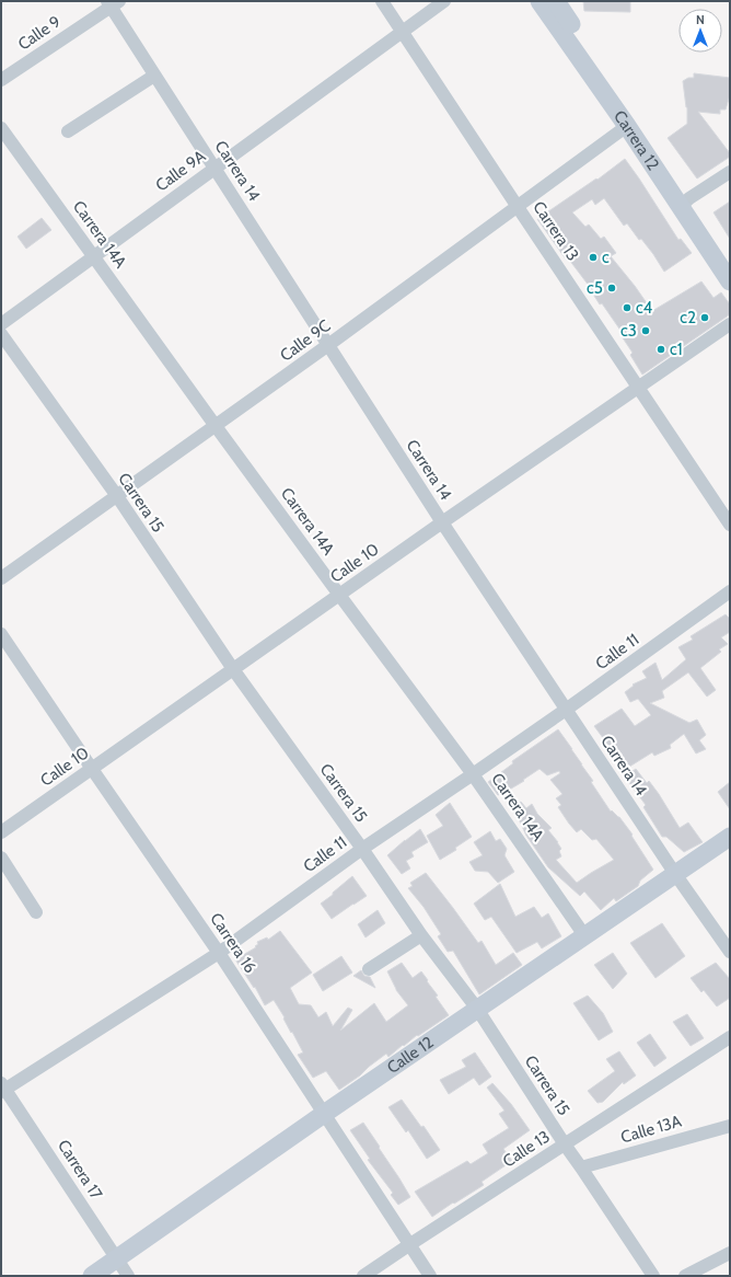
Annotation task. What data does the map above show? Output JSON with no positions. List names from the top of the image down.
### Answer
{
  "streets": {
    "street": [
      "Calle 9",
      "Carrera 12",
      "Calle 9A",
      "Carrera 14",
      "Carrera 13",
      "Carrera 14A",
      "Calle 9C",
      "Carrera 15",
      "Calle 10",
      "Calle 11",
      "Carrera 16",
      "Calle 12",
      "Calle 13A",
      "Calle 13",
      "Carrera 17"
    ]
  },
  "crossings": [
    ["Calle 9", "Carrera 14"],
    ["Carrera 12", "Calle 9C"],
    ["Calle 9A", "Carrera 14"],
    ["Calle 9A", "Carrera 13"],
    ["Calle 9A", "Carrera 14A"],
    ["Carrera 14", "Calle 9C"],
    ["Carrera 14", "Calle 10"],
    ["Carrera 14", "Calle 11"],
    ["Carrera 14", "Calle 12"],
    ["Carrera 13", "Calle 9C"],
    ["Carrera 13", "Calle 10"],
    ["Carrera 14A", "Calle 9C"],
    ["Carrera 14A", "Calle 10"],
    ["Carrera 14A", "Calle 11"],
    ["Carrera 14A", "Calle 12"],
    ["Calle 9C", "Carrera 15"],
    ["Carrera 15", "Calle 10"],
    ["Carrera 15", "Calle 11"],
    ["Carrera 15", "Calle 12"],
    ["Carrera 15", "Calle 13A"],
    ["Carrera 15", "Calle 13"],
    ["Calle 10", "Carrera 16"],
    ["Calle 11", "Carrera 16"],
    ["Calle 11", "Carrera 17"],
    ["Carrera 16", "Calle 12"],
    ["Carrera 16", "Calle 13"],
    ["Calle 12", "Carrera 17"]
  ],
  "places": [
    "c",
    "c5",
    "c4",
    "c2",
    "c3",
    "c1"
  ],
  "north": "top"
}
